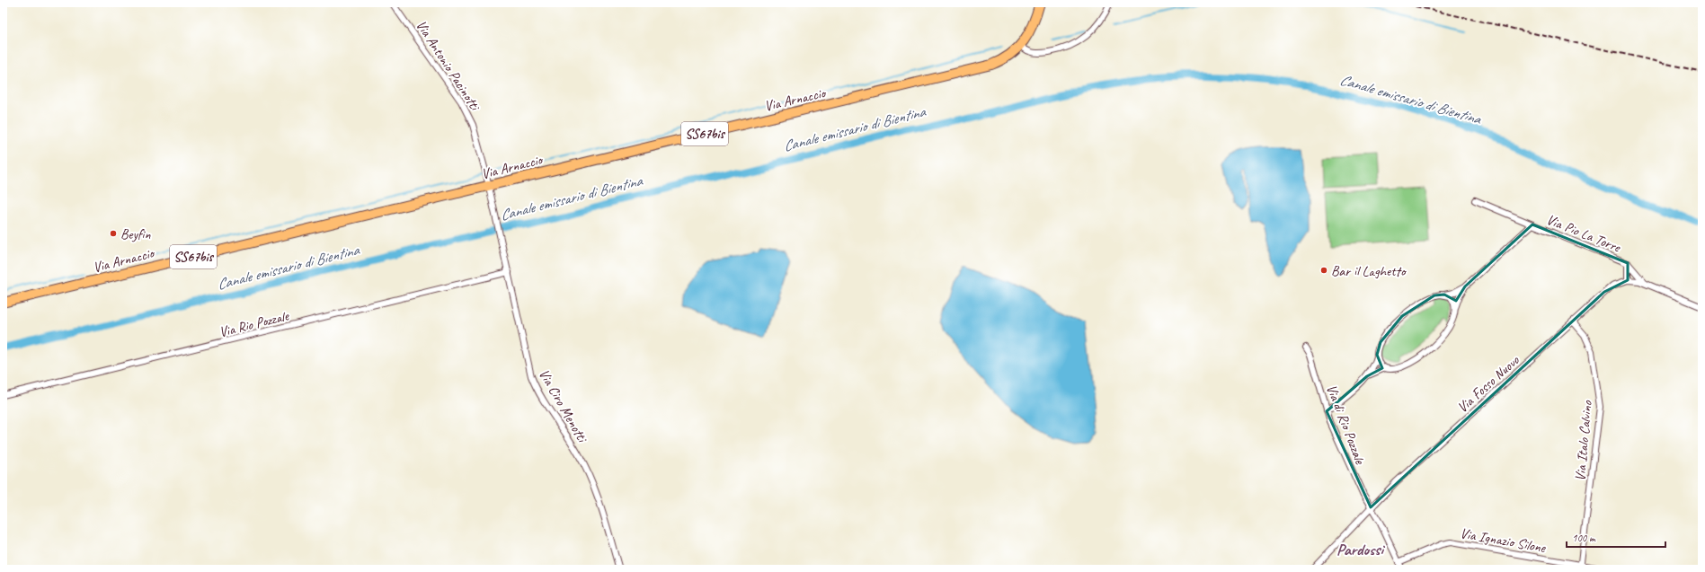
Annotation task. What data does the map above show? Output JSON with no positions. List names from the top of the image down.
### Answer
{
  "streets": {
    "main road": ["Via Arnaccio", "SS67bis"],
    "street": [
      "Via Antonio Pacinotti",
      "Via Pio La Torre",
      "Via Rio Pozzale",
      "Via Fosso Nuovo",
      "Via Ciro Menotti",
      "Via di Rio Pozzale",
      "Via Italo Calvino",
      "Via Ignazio Silone"
    ]
  },
  "crossings": [
    ["Via Antonio Pacinotti", "Via Arnaccio"],
    ["Via Antonio Pacinotti", "Via Ciro Menotti"],
    ["Via Arnaccio", "Via Ciro Menotti"],
    ["Via Pio La Torre", "Via Fosso Nuovo"],
    ["Via Pio La Torre", "Via di Rio Pozzale"],
    ["Via Rio Pozzale", "Via Ciro Menotti"],
    ["Via Fosso Nuovo", "Via di Rio Pozzale"],
    ["Via Fosso Nuovo", "Via Italo Calvino"],
    ["Via di Rio Pozzale", "Via Ignazio Silone"],
    ["Via Italo Calvino", "Via Ignazio Silone"]
  ],
  "districts": ["Pardossi"],
  "water": ["Canale emissario di Bientina"],
  "places": ["Beyfin", "Bar il Laghetto"],
  "scale_bar": "100 m"
}
